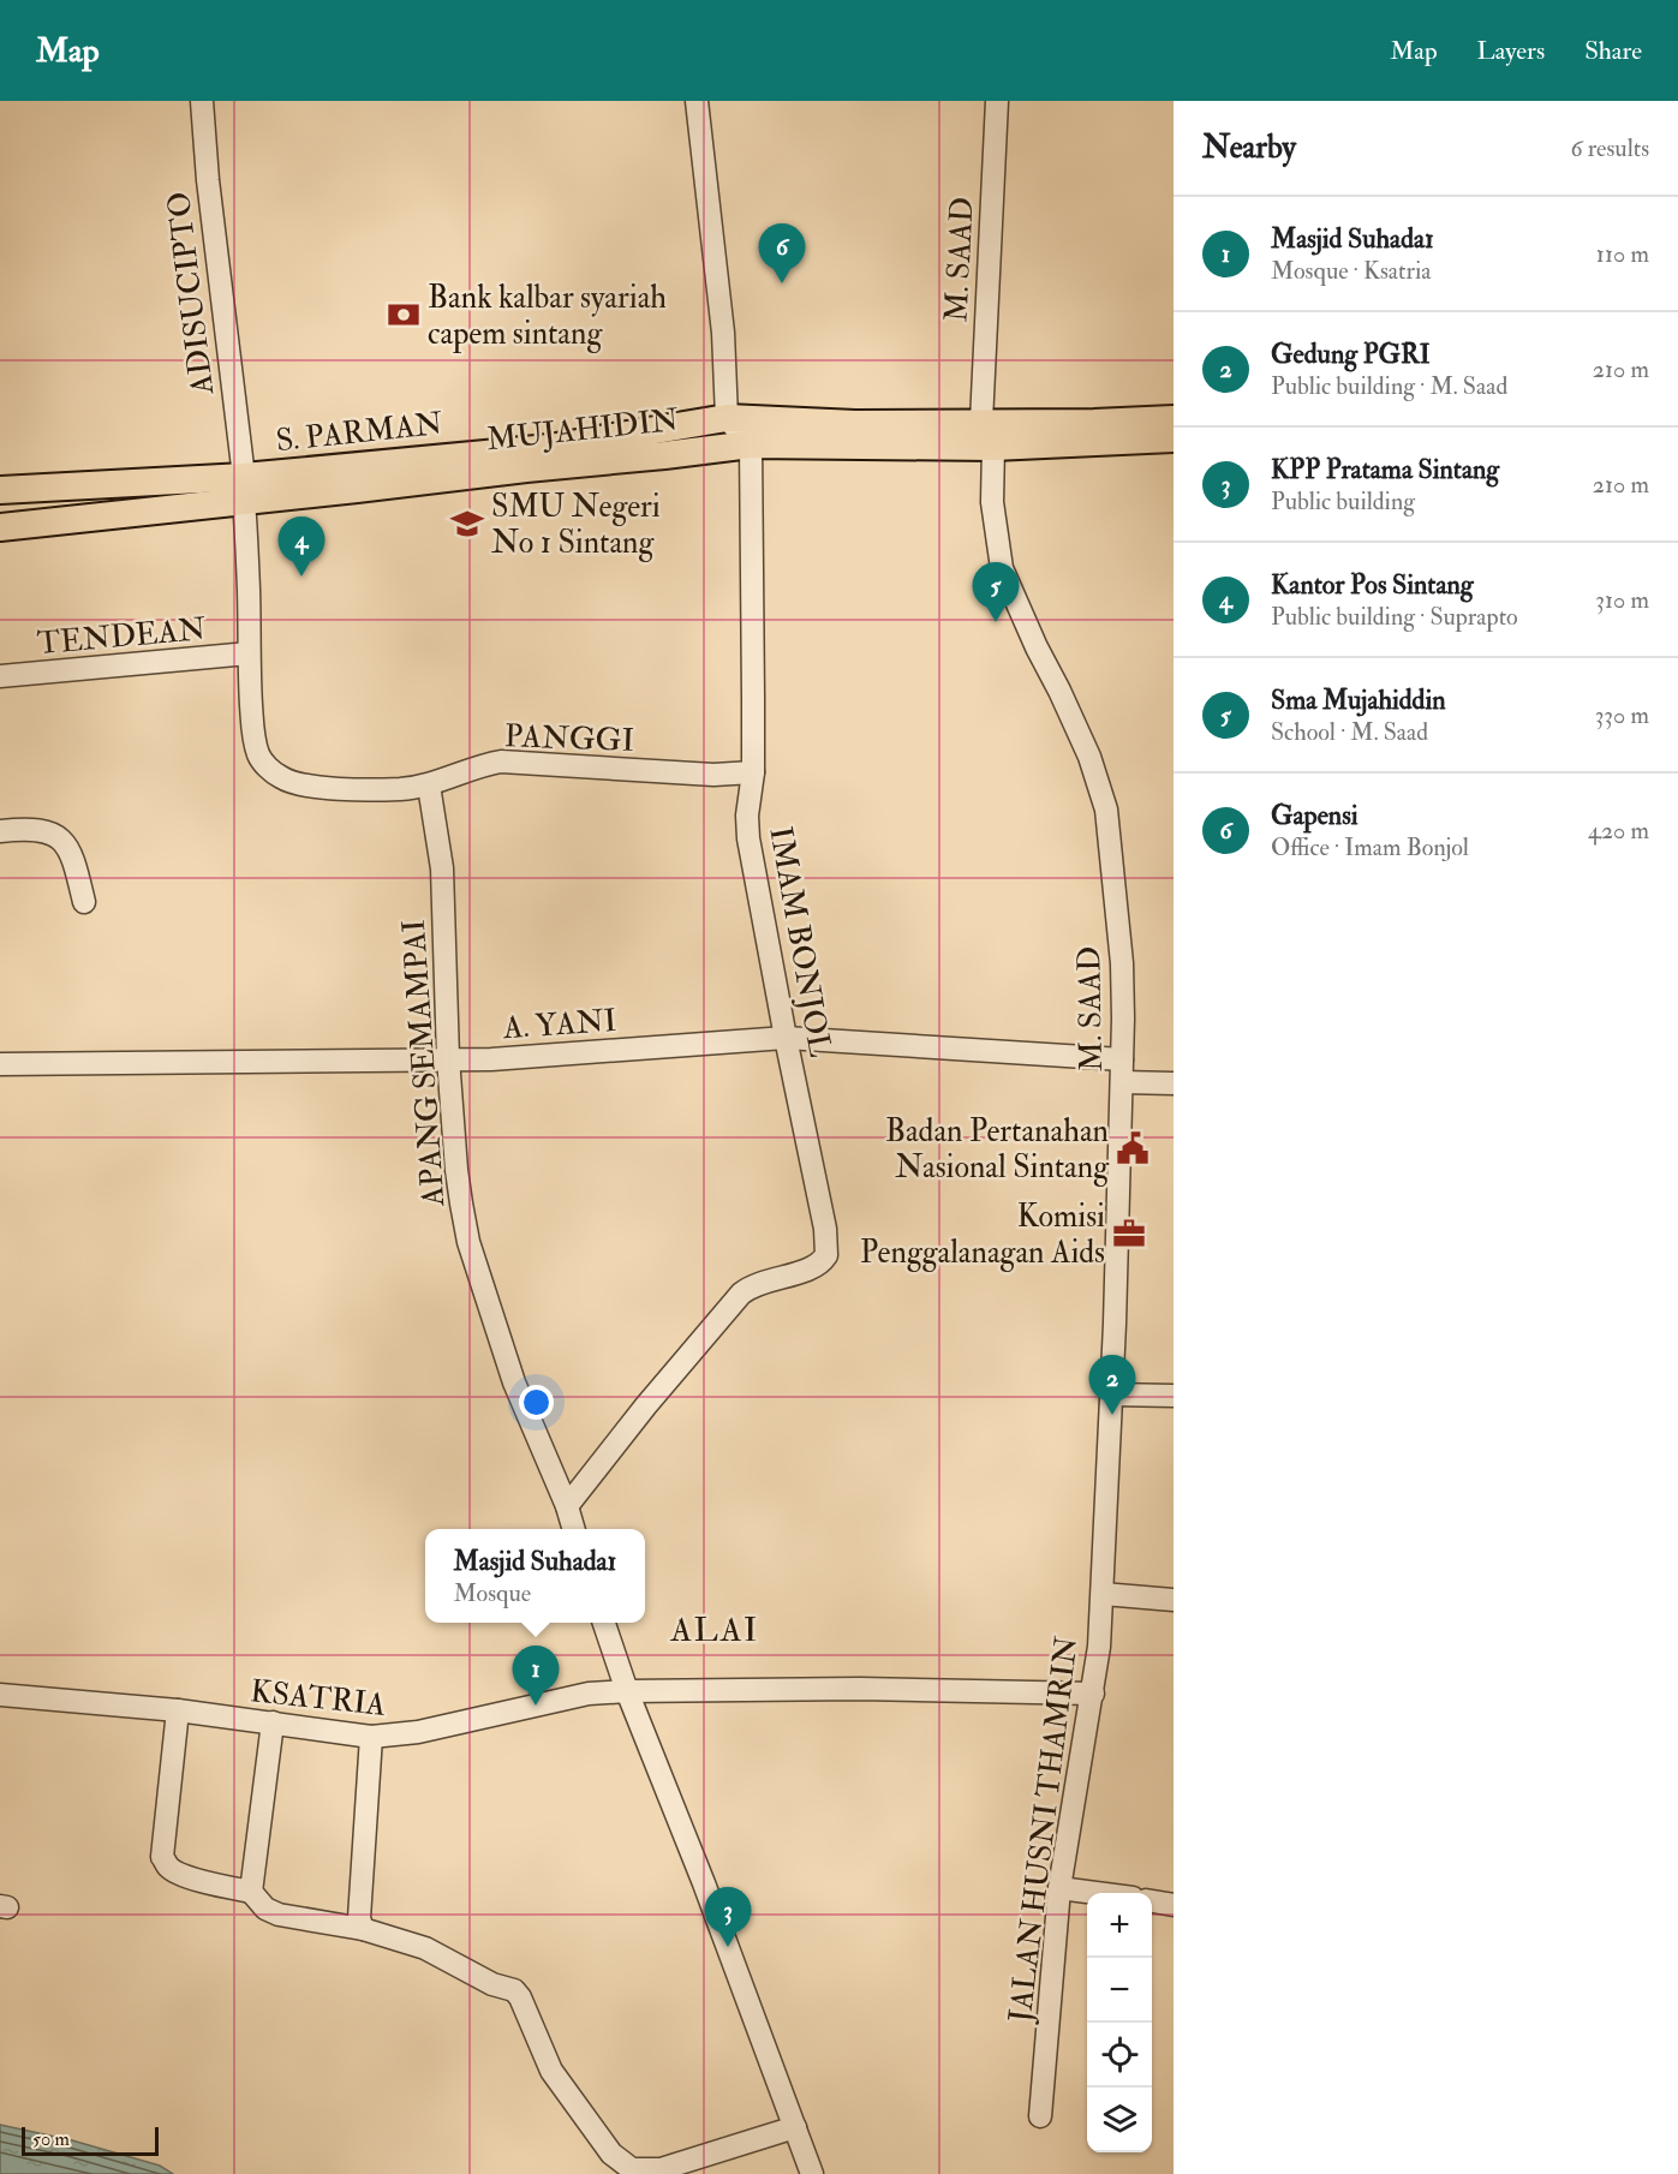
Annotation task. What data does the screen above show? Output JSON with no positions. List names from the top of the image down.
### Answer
{
  "streets": {
    "main road": ["MUJAHIDIN", "S. PARMAN"],
    "street": [
      "M. SAAD",
      "ADISUCIPTO",
      "TENDEAN",
      "PANGGI",
      "IMAM BONJOL",
      "A. YANI",
      "APANG SEMAMPAI",
      "KSATRIA",
      "JALAN HUSNI THAMRIN"
    ]
  },
  "crossings": [
    ["M. SAAD", "MUJAHIDIN"],
    ["M. SAAD", "S. PARMAN"],
    ["M. SAAD", "A. YANI"],
    ["M. SAAD", "JALAN HUSNI THAMRIN"],
    ["ADISUCIPTO", "MUJAHIDIN"],
    ["ADISUCIPTO", "S. PARMAN"],
    ["ADISUCIPTO", "TENDEAN"],
    ["ADISUCIPTO", "PANGGI"],
    ["MUJAHIDIN", "S. PARMAN"],
    ["MUJAHIDIN", "IMAM BONJOL"],
    ["TENDEAN", "PANGGI"],
    ["PANGGI", "IMAM BONJOL"],
    ["PANGGI", "APANG SEMAMPAI"],
    ["IMAM BONJOL", "A. YANI"],
    ["IMAM BONJOL", "APANG SEMAMPAI"],
    ["A. YANI", "APANG SEMAMPAI"],
    ["KSATRIA", "JALAN HUSNI THAMRIN"]
  ],
  "districts": ["ALAI"],
  "places": {
    "bank": ["Bank kalbar syariah capem sintang"],
    "school or university": ["SMU Negeri No 1 Sintang"],
    "public building": ["Badan Pertanahan Nasional Sintang"],
    "office": ["Komisi Penggalanagan Aids"]
  },
  "scale_bar": "50 m",
  "page": {
    "header": "Map",
    "nav": ["Map", "Layers", "Share"],
    "heading": ["Nearby", "6 results"],
    "list": [
      {
        "mark": "1",
        "name": "Masjid Suhada1",
        "note": "Mosque · Ksatria",
        "value": "110 m"
      },
      {
        "mark": "2",
        "name": "Gedung PGRI",
        "note": "Public building · M. Saad",
        "value": "210 m"
      },
      {
        "mark": "3",
        "name": "KPP Pratama Sintang",
        "note": "Public building",
        "value": "210 m"
      },
      {
        "mark": "4",
        "name": "Kantor Pos Sintang",
        "note": "Public building · Suprapto",
        "value": "310 m"
      },
      {
        "mark": "5",
        "name": "Sma Mujahiddin",
        "note": "School · M. Saad",
        "value": "330 m"
      },
      {
        "mark": "6",
        "name": "Gapensi",
        "note": "Office · Imam Bonjol",
        "value": "420 m"
      }
    ],
    "pins": [
      "6",
      "4",
      "5",
      "2",
      "1",
      "3"
    ],
    "popup": ["Masjid Suhada1", "Mosque"],
    "map_buttons": ["+", "−"],
    "scale": "50 m"
  }
}
